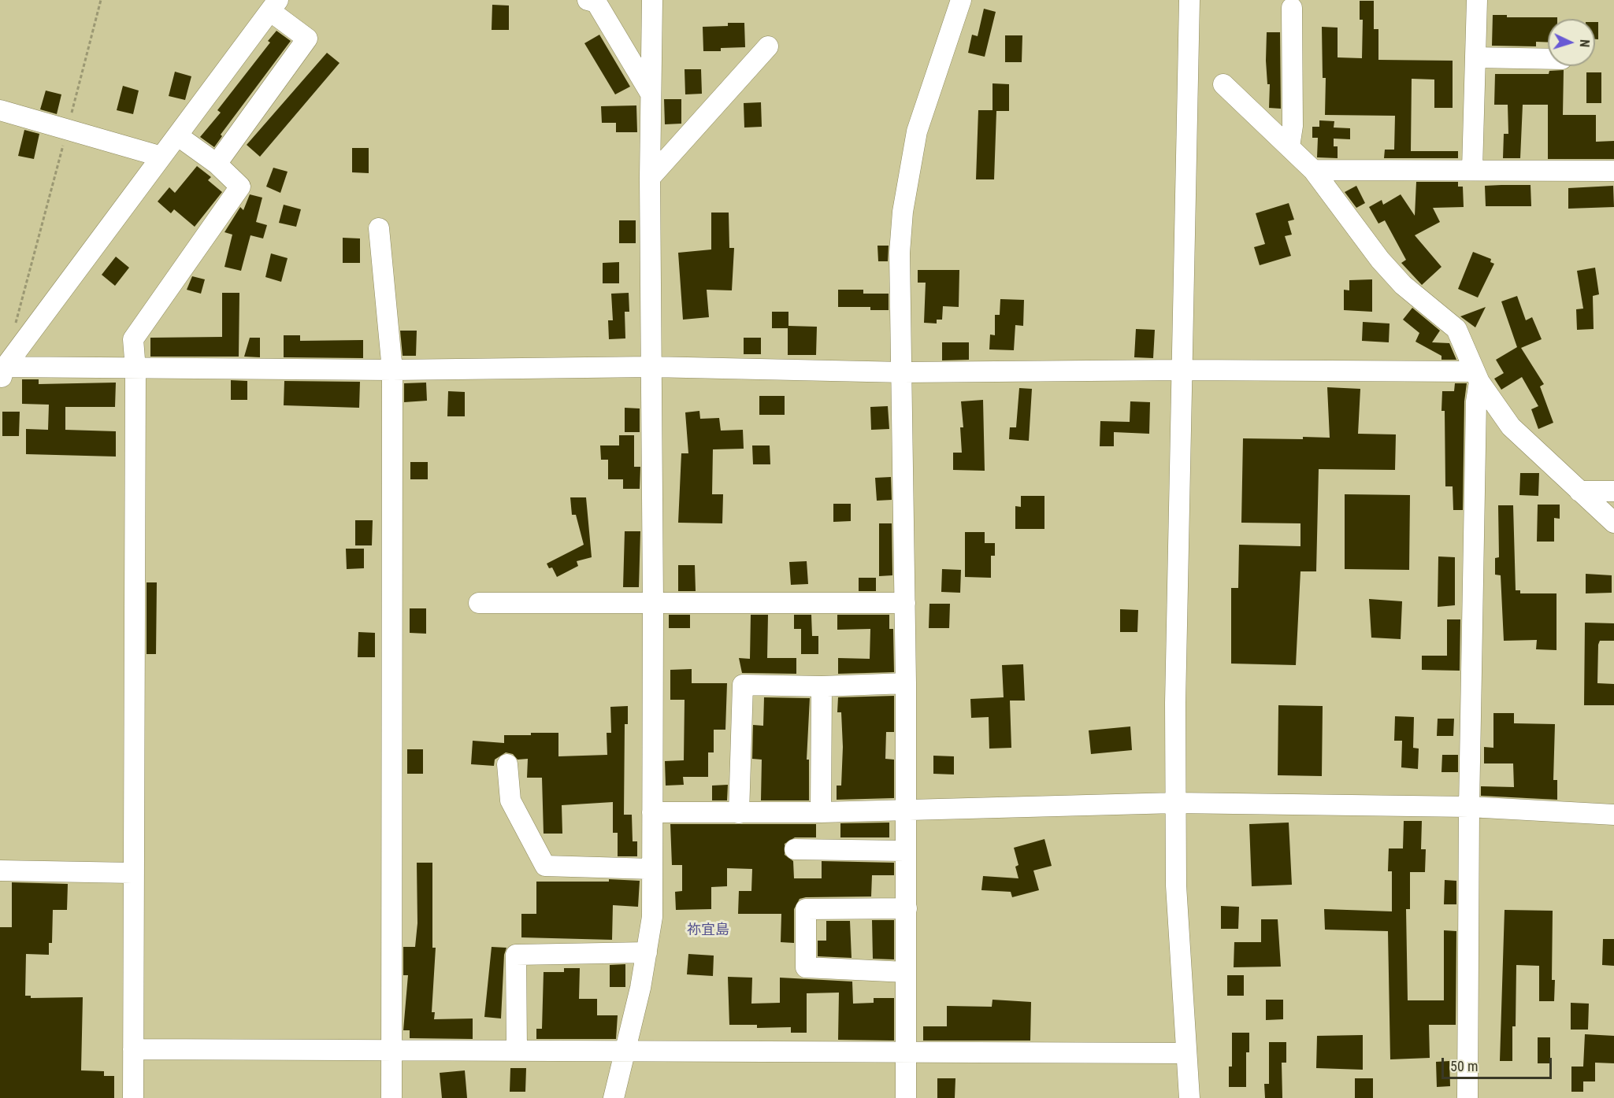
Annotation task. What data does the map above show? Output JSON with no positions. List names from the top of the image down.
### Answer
{
  "districts": ["祢宜島"],
  "scale_bar": "50 m",
  "north": "right"
}
